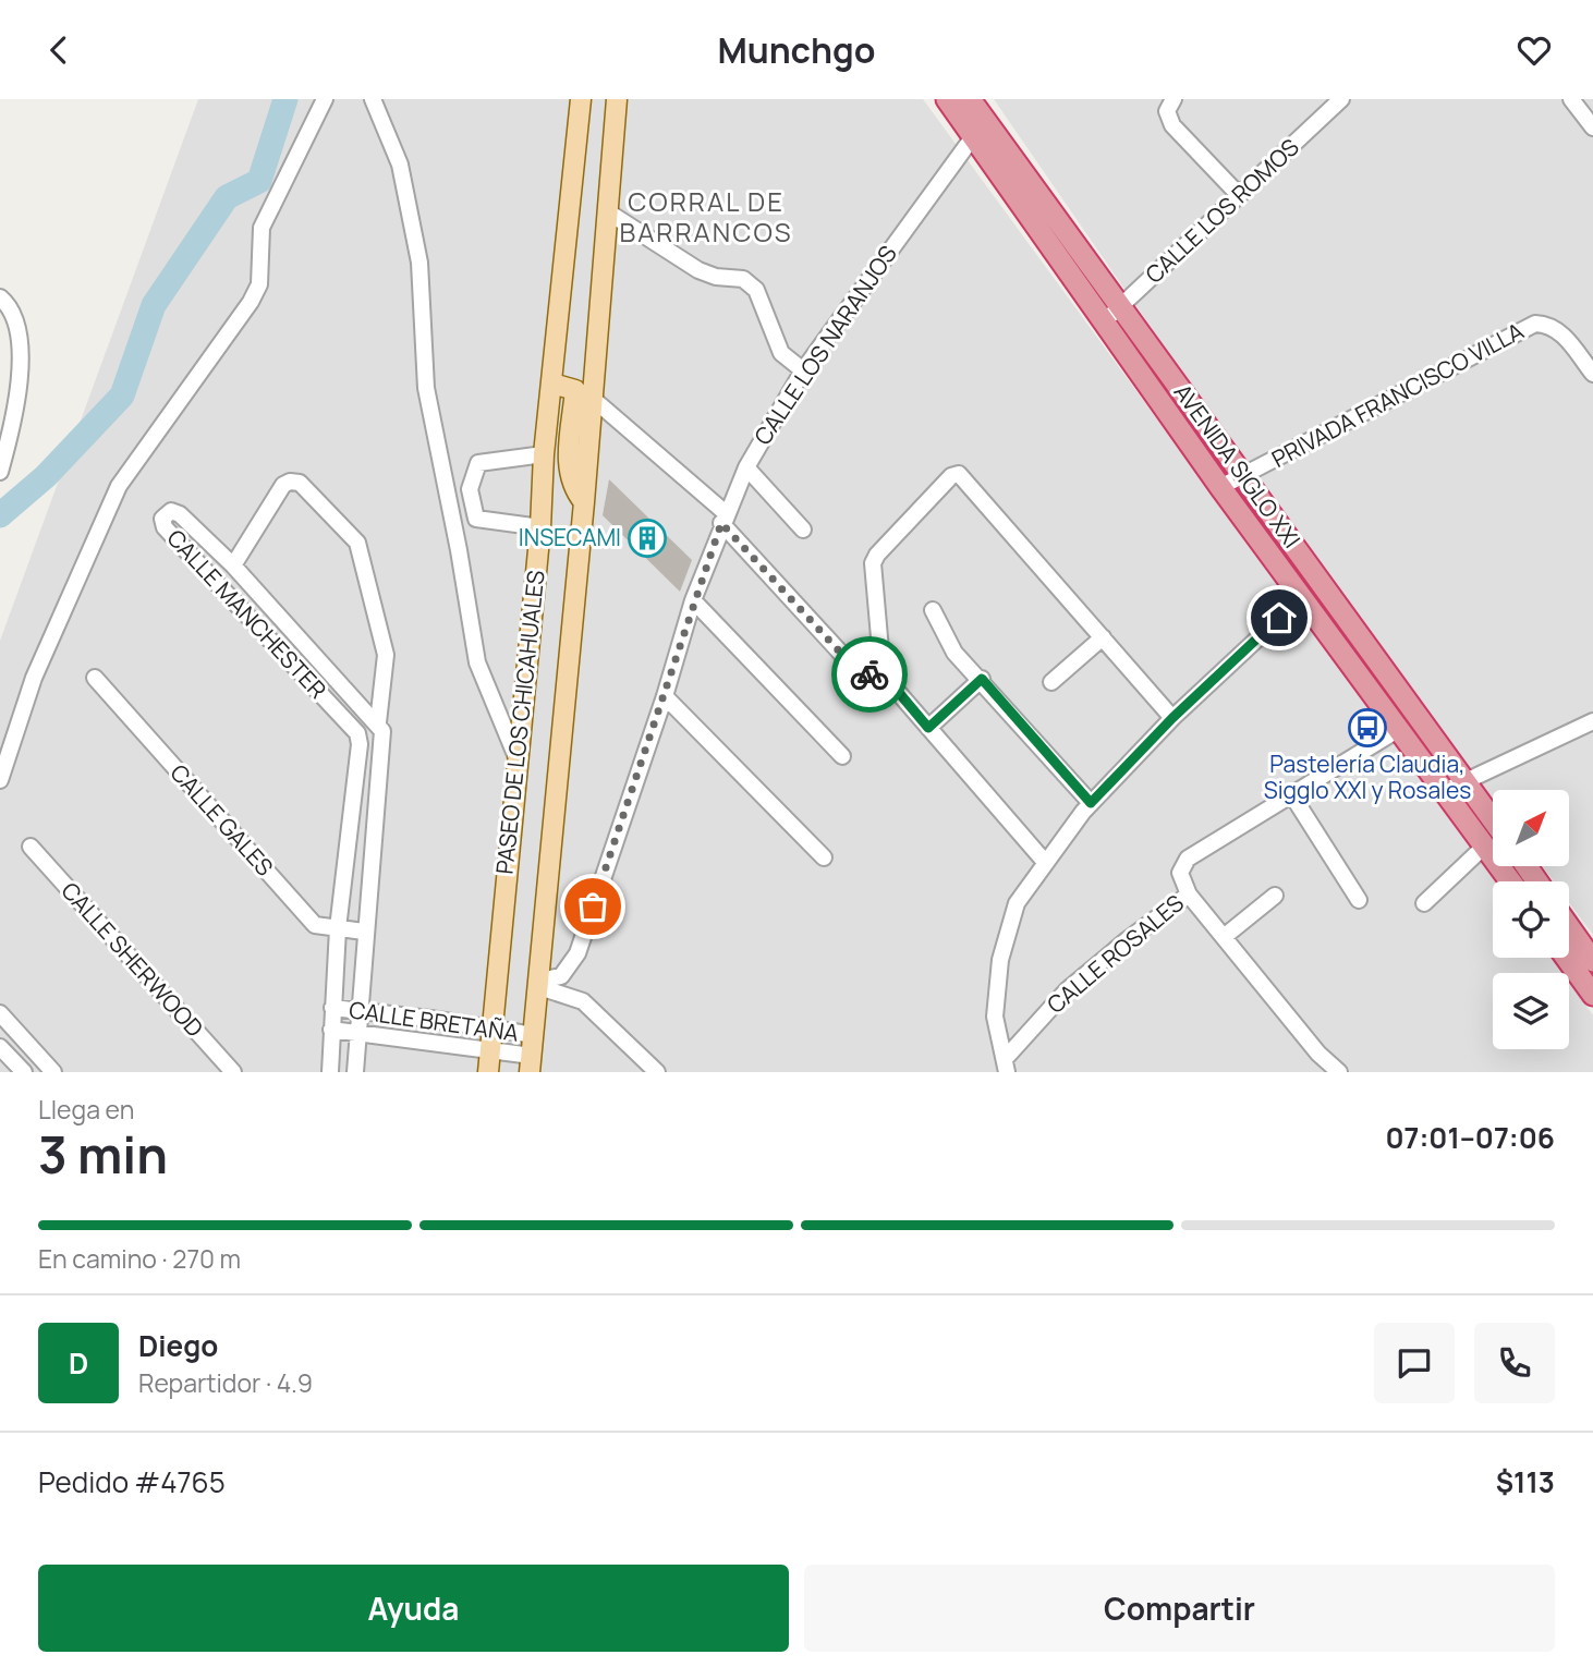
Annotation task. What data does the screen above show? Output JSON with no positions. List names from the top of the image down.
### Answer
{
  "streets": {
    "highway": ["AVENIDA SIGLO XXI"],
    "main road": ["PASEO DE LOS CHICAHUALES"],
    "street": [
      "CALLE LOS ROMOS",
      "CALLE LOS NARANJOS",
      "PRIVADA FRANCISCO VILLA",
      "CALLE MANCHESTER",
      "CALLE GALES",
      "CALLE ROSALES",
      "CALLE SHERWOOD",
      "CALLE BRETAÑA"
    ]
  },
  "crossings": [
    ["CALLE LOS ROMOS", "AVENIDA SIGLO XXI"],
    ["CALLE LOS NARANJOS", "AVENIDA SIGLO XXI"],
    ["CALLE LOS NARANJOS", "PASEO DE LOS CHICAHUALES"],
    ["PRIVADA FRANCISCO VILLA", "AVENIDA SIGLO XXI"],
    ["AVENIDA SIGLO XXI", "CALLE ROSALES"],
    ["PASEO DE LOS CHICAHUALES", "CALLE BRETAÑA"]
  ],
  "districts": ["CORRAL DE BARRANCOS"],
  "places": {
    "building": ["INSECAMI"],
    "bus stop": ["Pastelería Claudia, Sigglo XXI y Rosales"]
  },
  "north": "top right",
  "page": {
    "header": "Munchgo",
    "heading": ["3 min", "Llega en", "07:01–07:06"],
    "panel": [
      "Diego",
      "Repartidor · 4.9",
      "Pedido #4765",
      "$113"
    ],
    "bar": "En camino · 270 m",
    "round": "D",
    "buttons": ["Ayuda", "Compartir"]
  }
}
